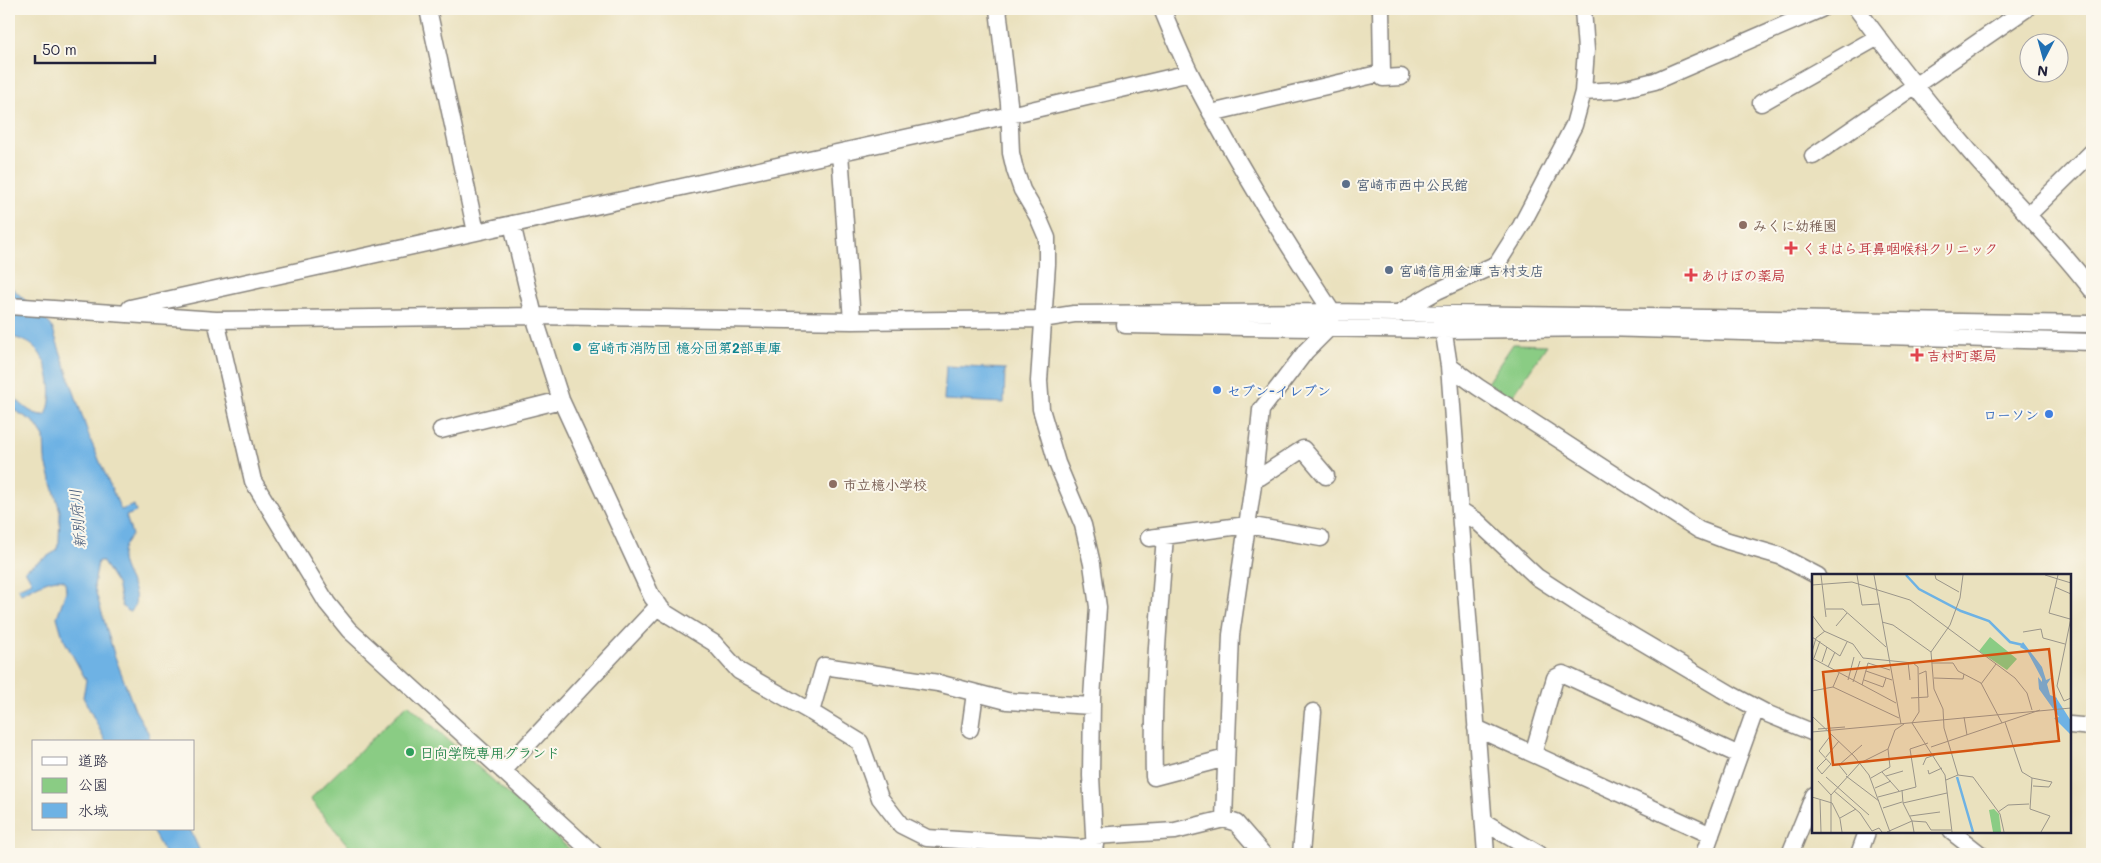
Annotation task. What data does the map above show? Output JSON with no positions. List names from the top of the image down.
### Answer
{
  "water": ["新別府川"],
  "places": {
    "other": [
      "宮崎市西中公民館",
      "みくに幼稚園",
      "宮崎信用金庫 吉村支店",
      "宮崎市消防団 檍分団第2部車庫",
      "セブン-イレブン",
      "ローソン",
      "市立檍小学校",
      "日向学院専用グランド"
    ],
    "health": ["くまはら耳鼻咽喉科クリニック", "あけぼの薬局", "吉村町薬局"]
  },
  "legend": ["道路", "公園", "水域"],
  "scale_bar": "50 m",
  "north": "bottom"
}
